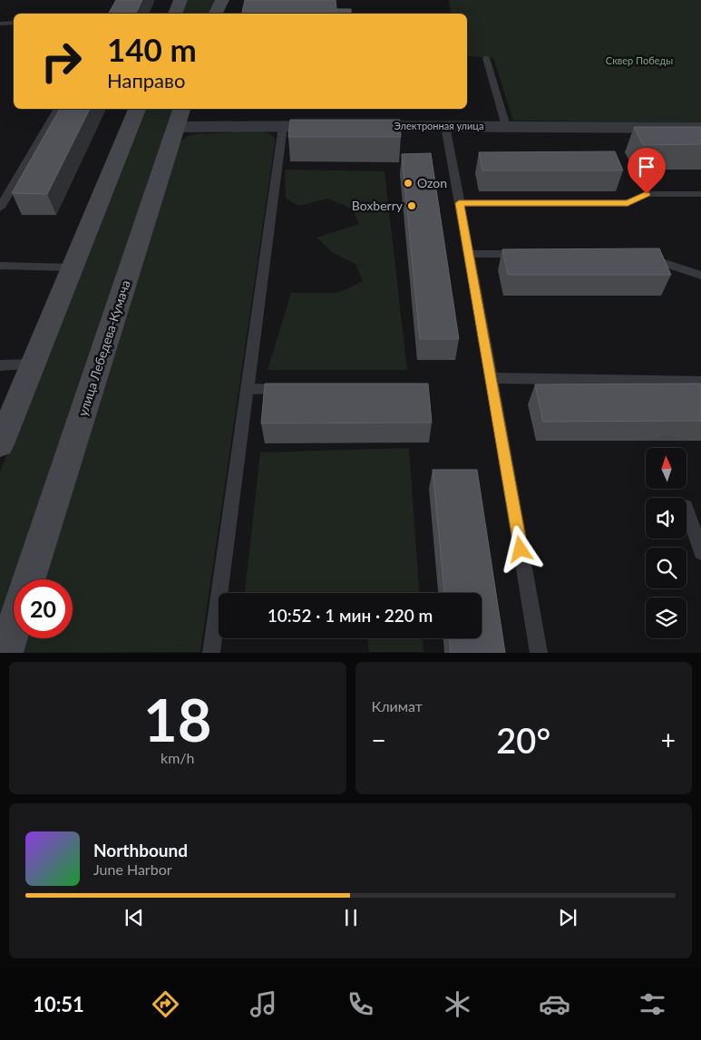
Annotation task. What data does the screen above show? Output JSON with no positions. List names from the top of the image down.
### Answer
{
  "streets": {
    "street": ["Электронная улица", "улица Лебедева-Кумача"]
  },
  "crossings": [
    ["Электронная улица", "улица Лебедева-Кумача"]
  ],
  "parks": ["Сквер Победы"],
  "places": ["Ozon", "Boxberry"],
  "north": "top",
  "page": {
    "turn": ["140 m", "Направо"],
    "limit": "20",
    "trip": "10:52 · 1 мин · 220 m",
    "tile": [
      ["18", "km/h"],
      "Климат"
    ],
    "heat": ["−", "20°", "+"],
    "song": ["Northbound", "June Harbor"],
    "tabs": "10:51"
  }
}
